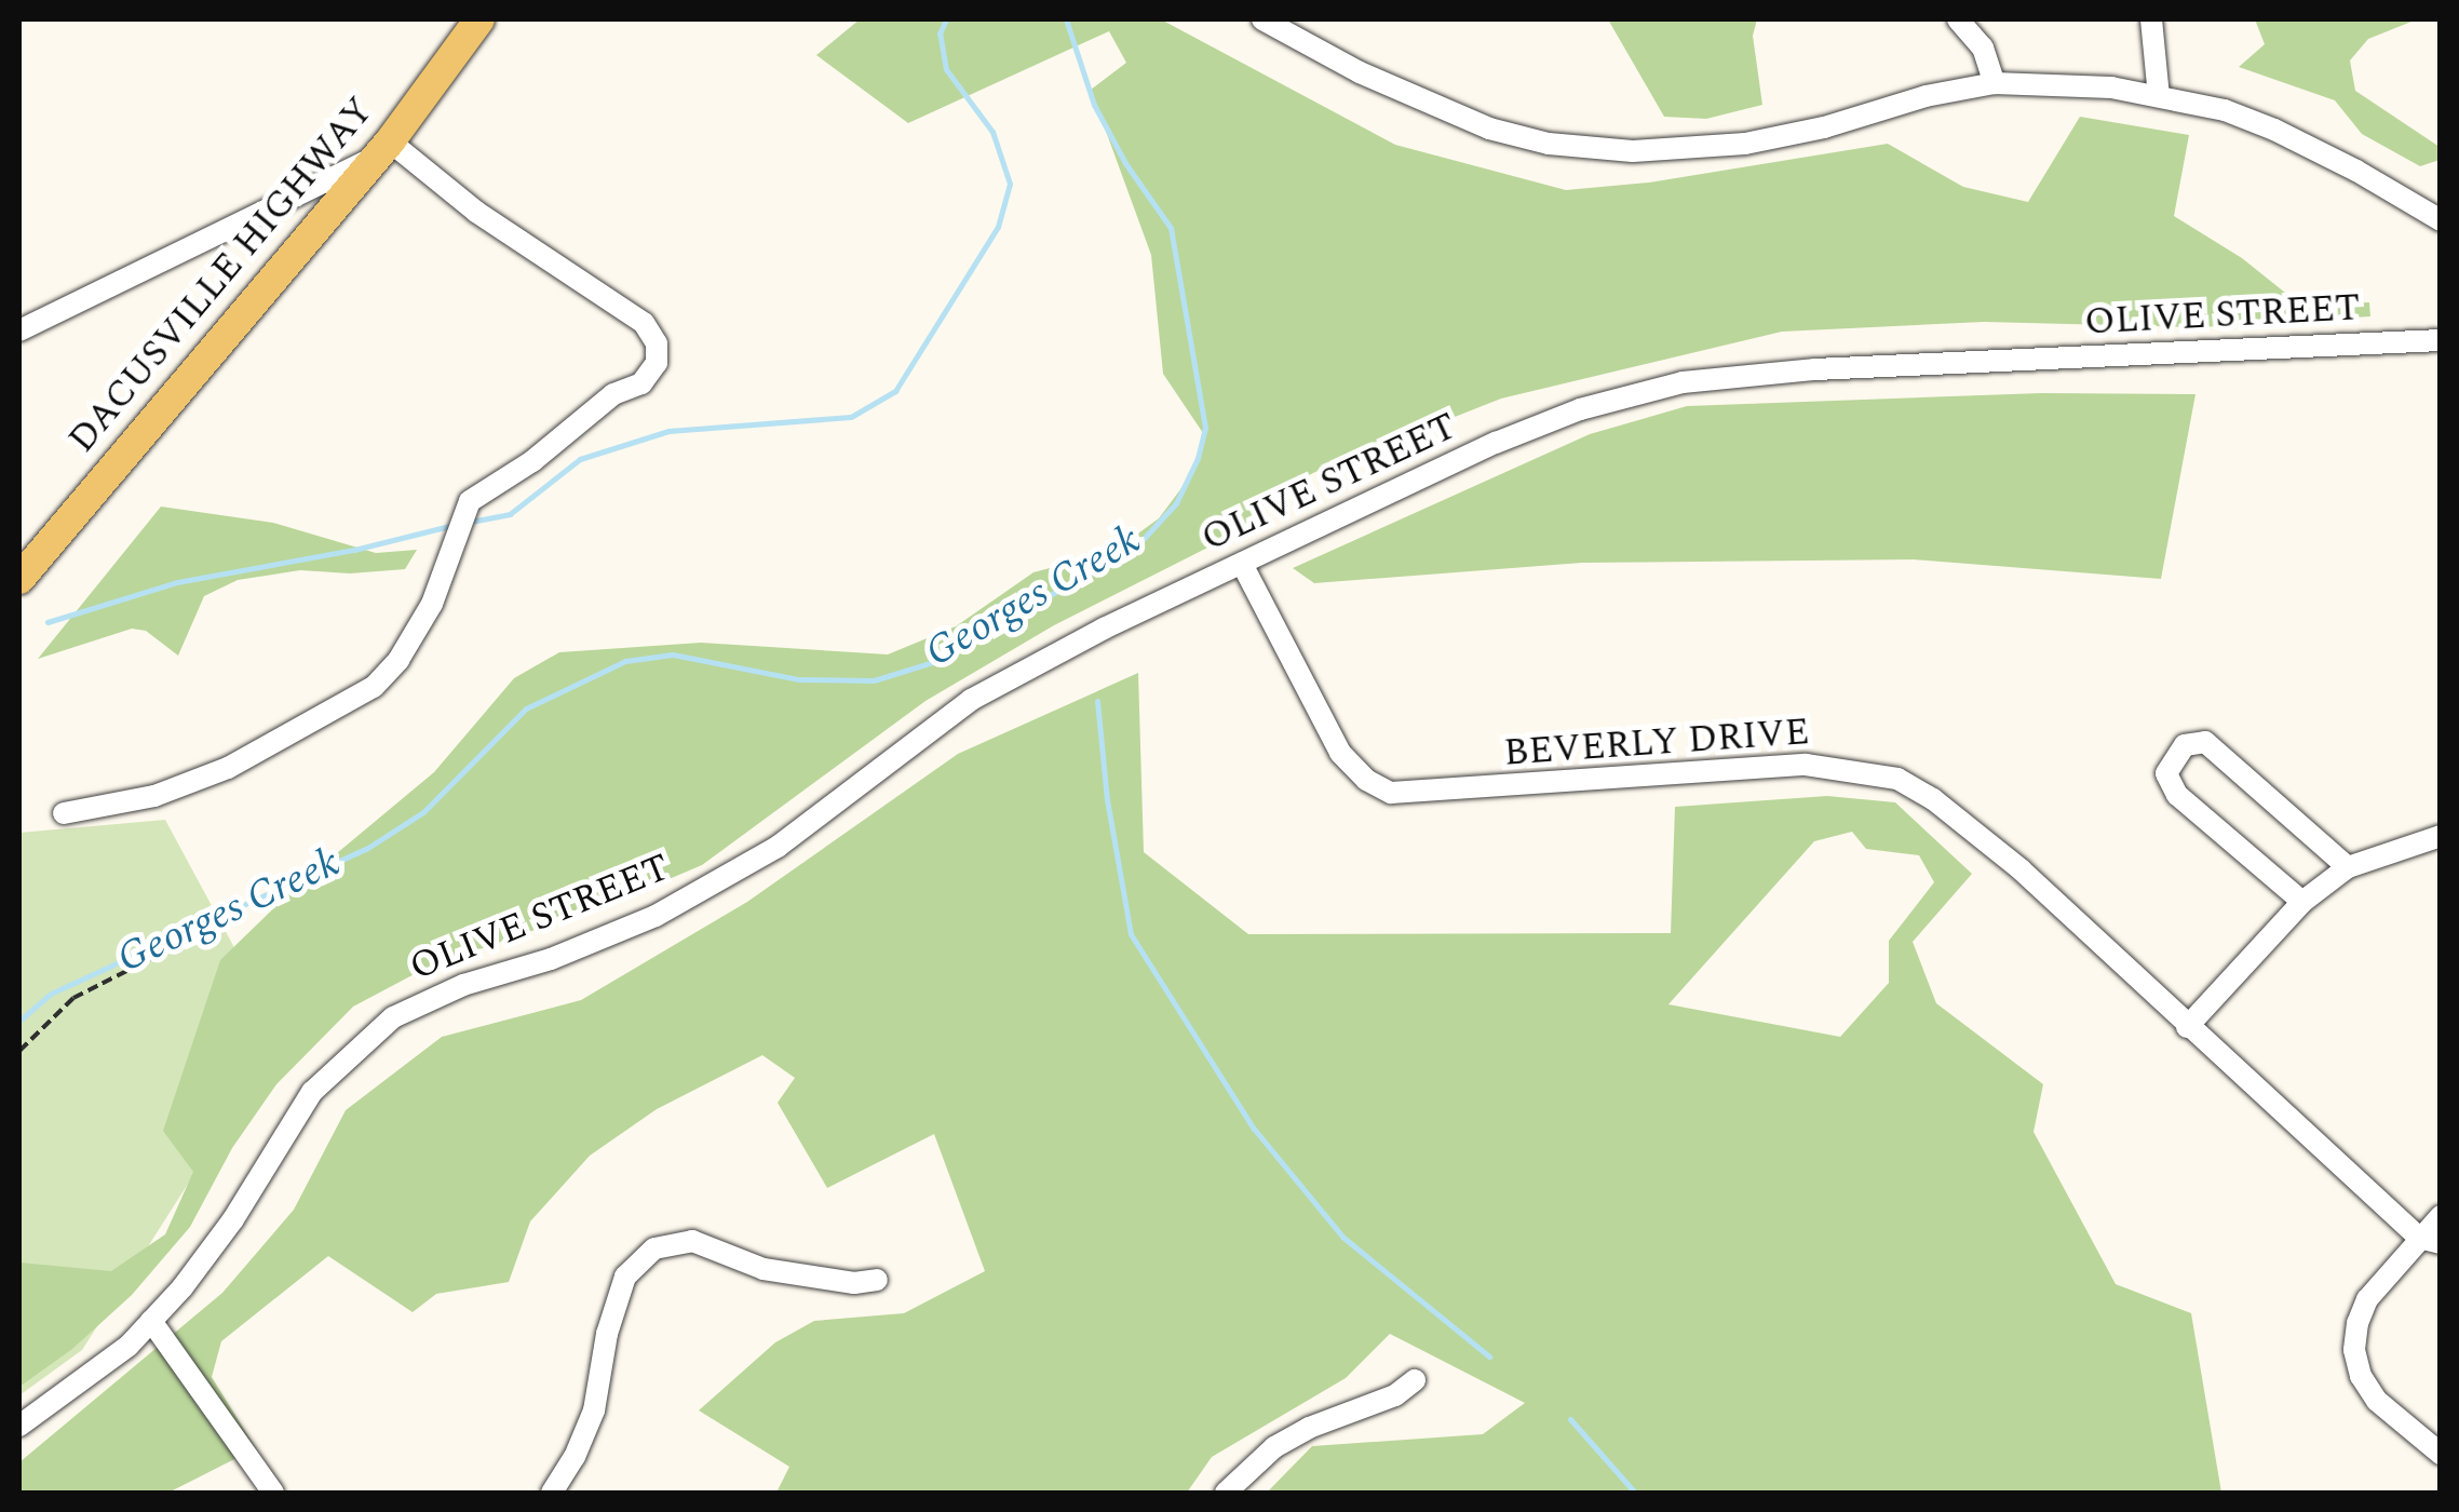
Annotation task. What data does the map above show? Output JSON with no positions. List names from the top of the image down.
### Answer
{
  "streets": {
    "main road": ["DACUSVILLE HIGHWAY"],
    "street": ["OLIVE STREET", "BEVERLY DRIVE"]
  },
  "crossings": [
    ["OLIVE STREET", "BEVERLY DRIVE"]
  ],
  "water": ["Georges Creek"]
}
